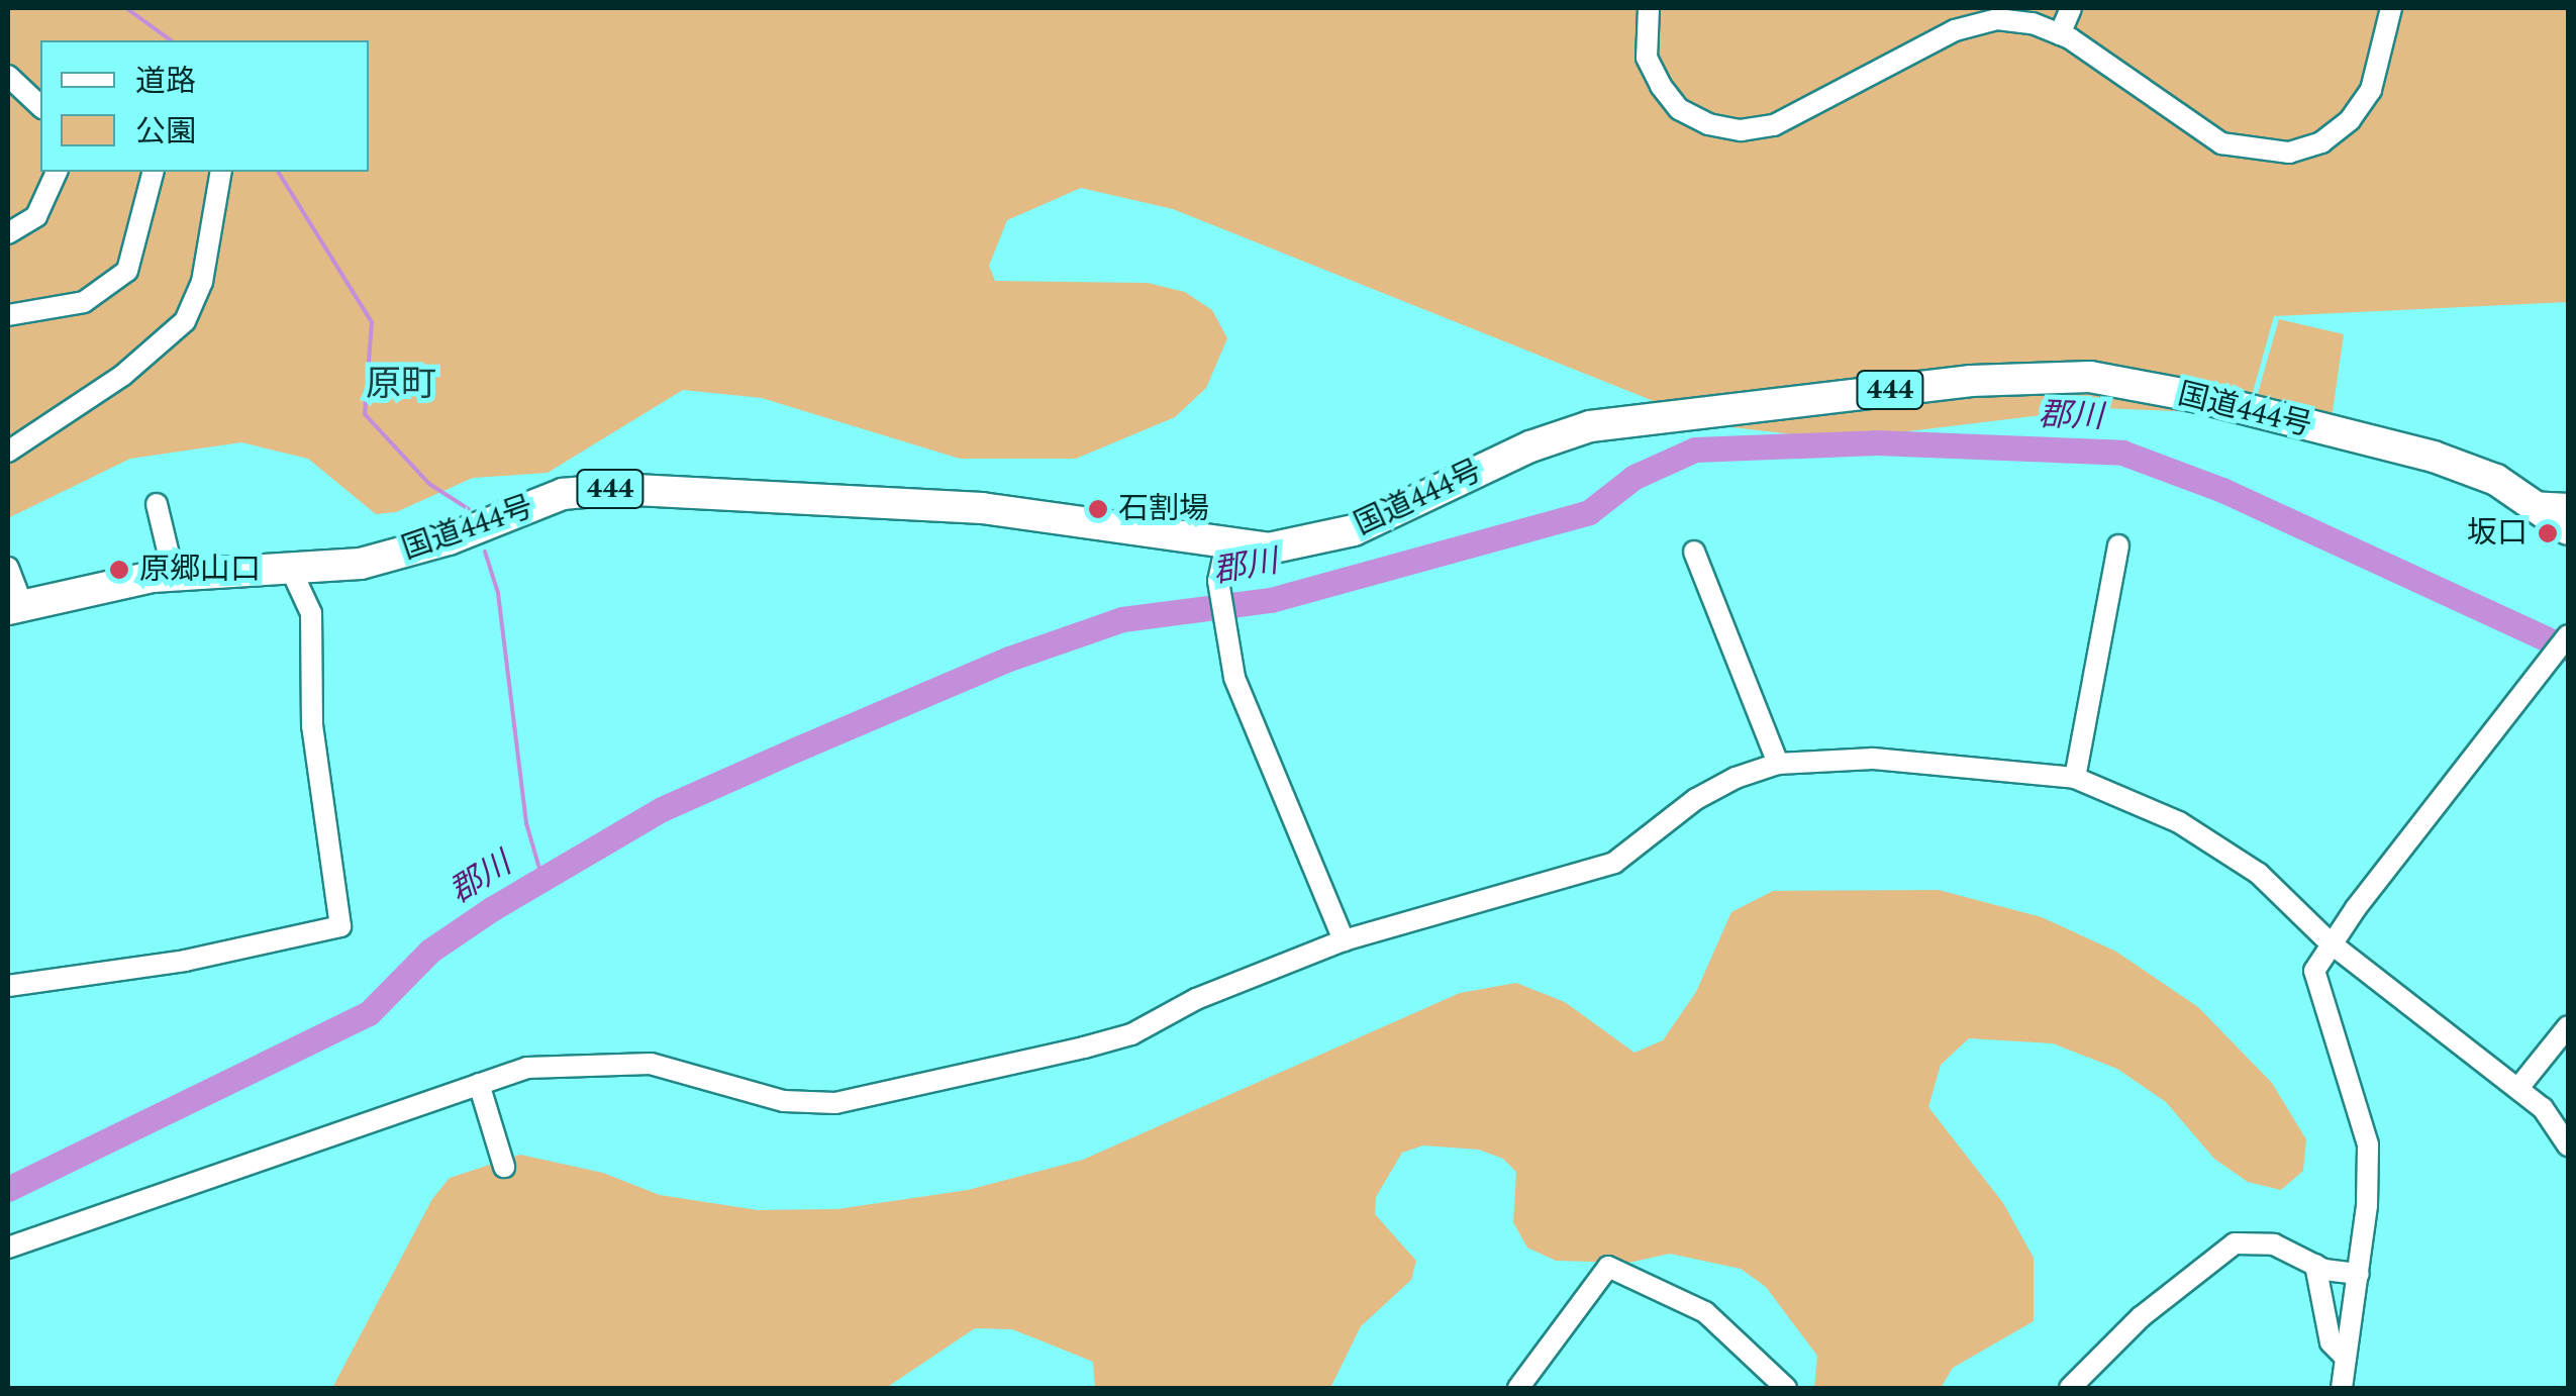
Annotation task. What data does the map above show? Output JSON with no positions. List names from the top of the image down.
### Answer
{
  "streets": {
    "highway": ["444", "国道444号"]
  },
  "districts": ["原町"],
  "water": ["郡川"],
  "places": ["石割場", "坂口", "原郷山口"],
  "legend": ["道路", "公園"]
}
